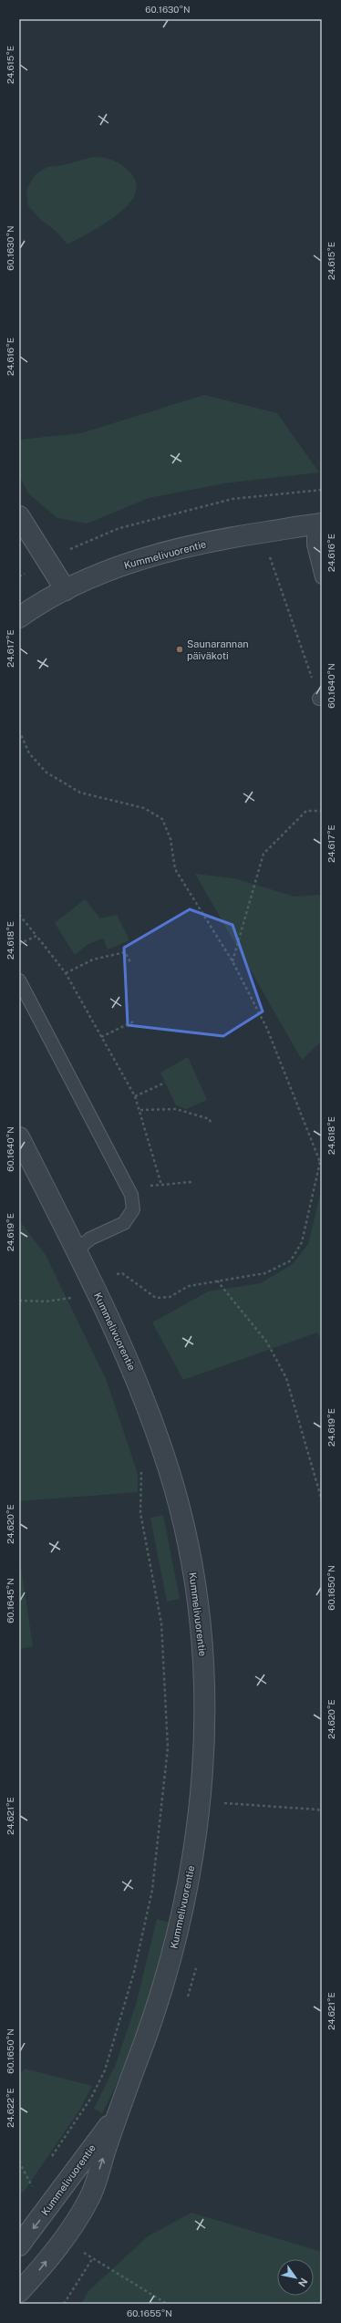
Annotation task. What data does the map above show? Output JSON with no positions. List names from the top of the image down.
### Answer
{
  "streets": {
    "street": ["Kummelivuorentie"]
  },
  "places": ["Saunarannan päiväkoti"],
  "north": "bottom right",
  "coordinates": [
    "60.1630°N",
    "24.615°E",
    "24.616°E",
    "24.617°E",
    "60.1640°N",
    "24.618°E",
    "24.619°E",
    "24.620°E",
    "60.1650°N",
    "60.1645°N",
    "24.621°E",
    "24.622°E",
    "60.1655°N"
  ]
}
